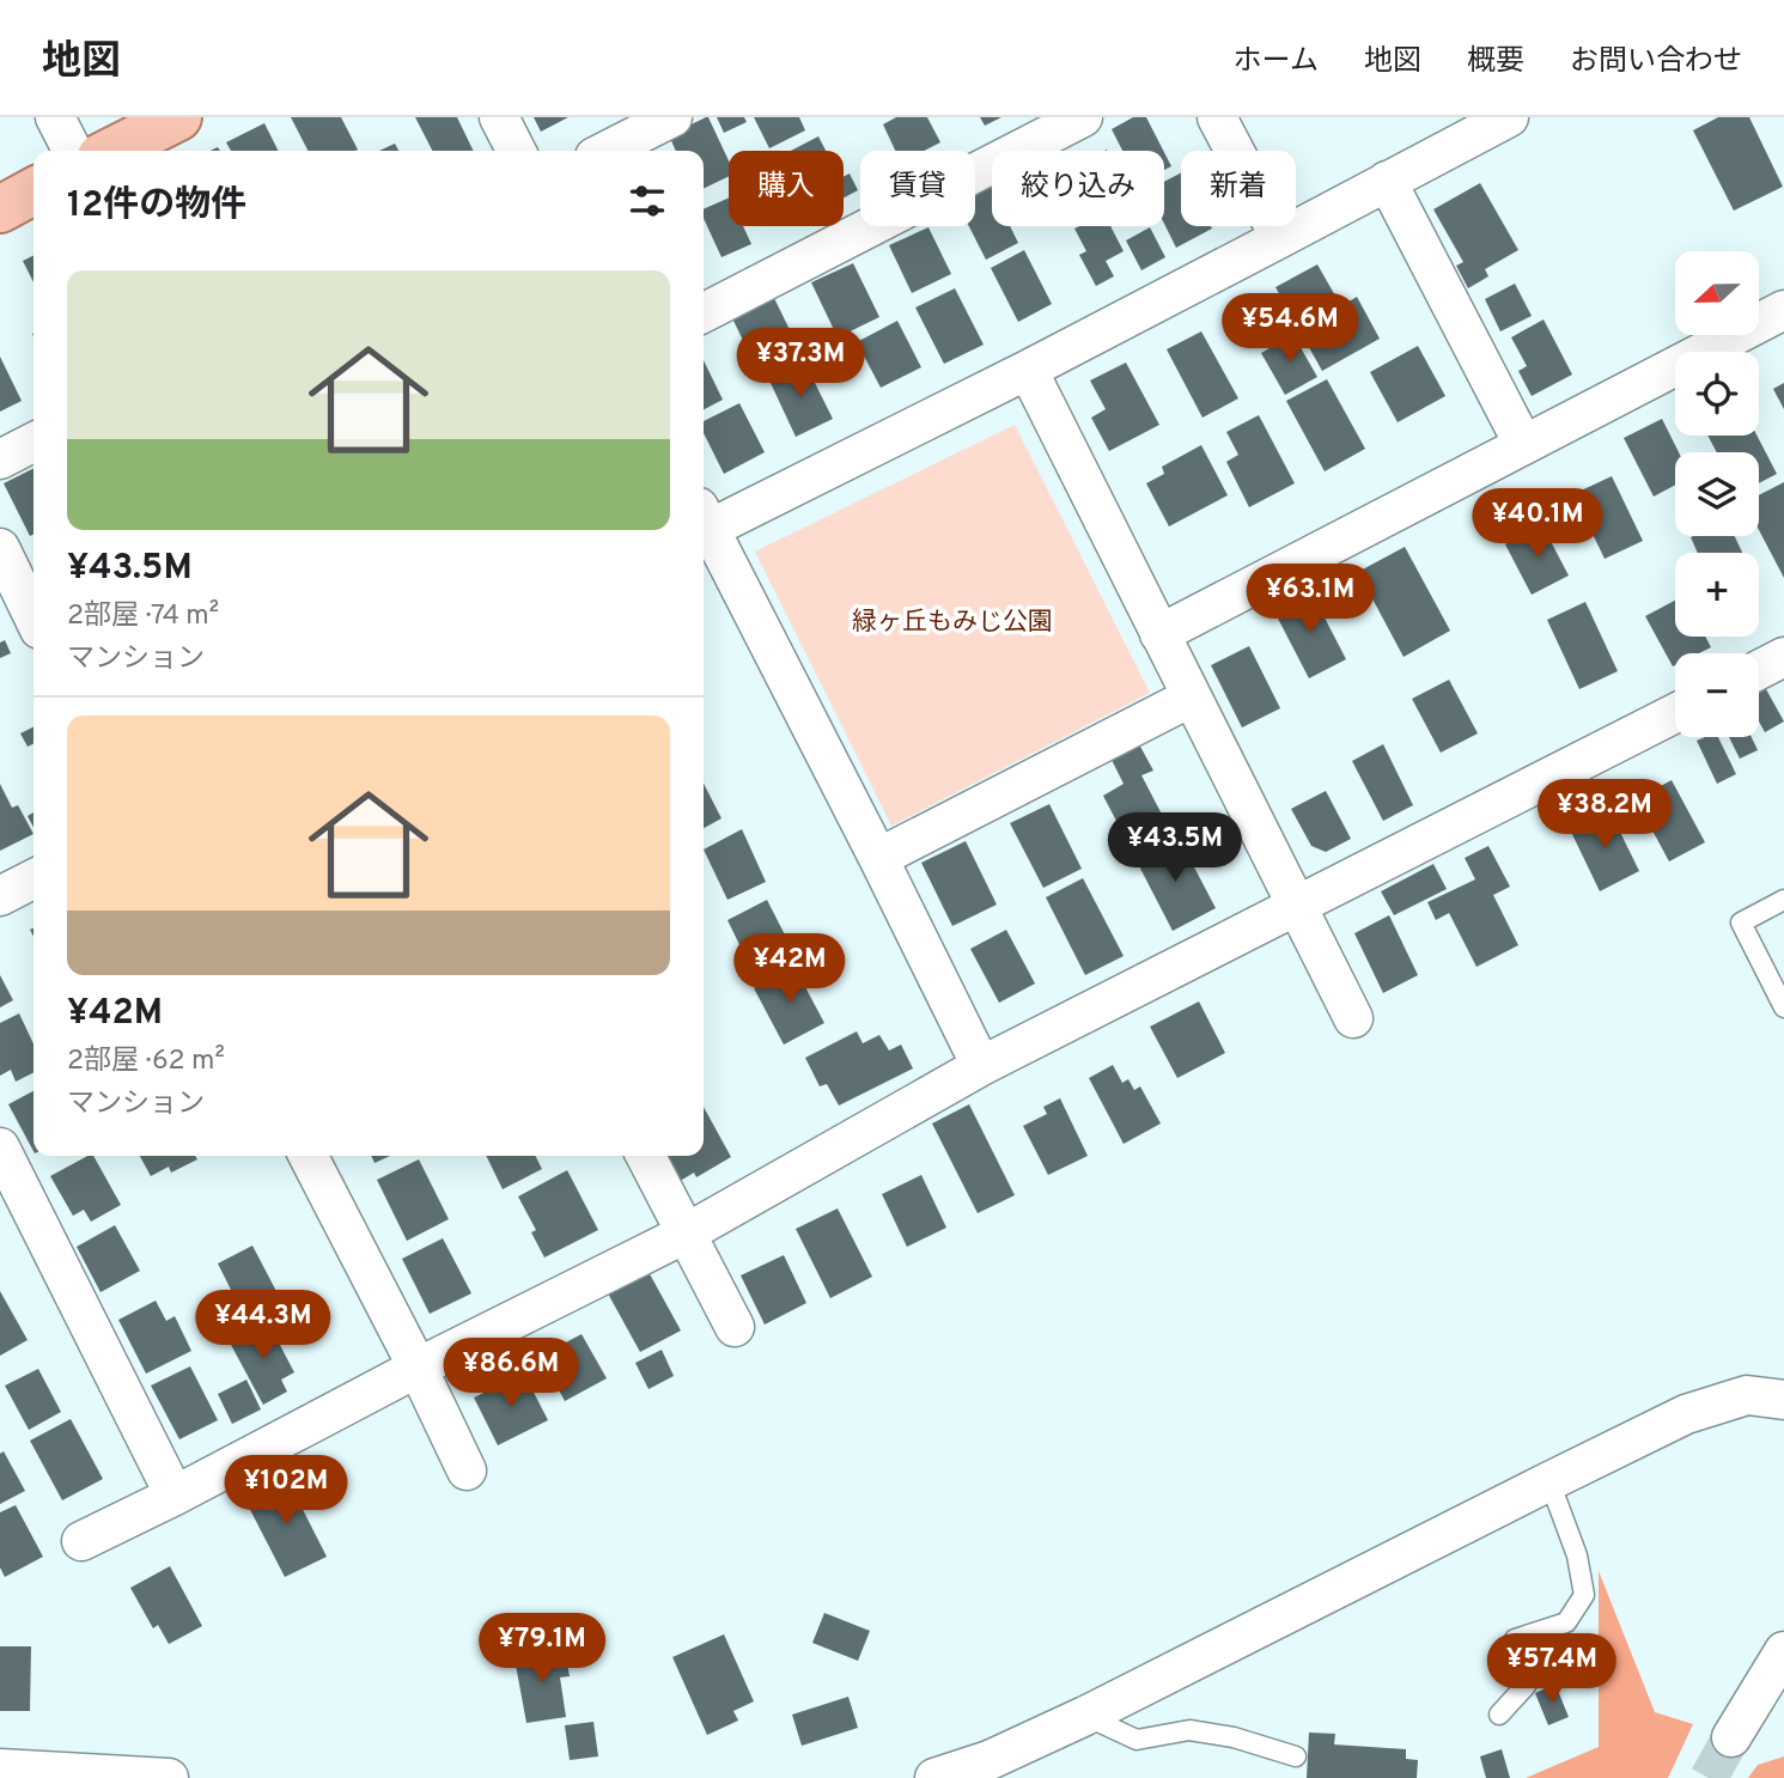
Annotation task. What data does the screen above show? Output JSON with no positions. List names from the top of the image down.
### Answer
{
  "parks": ["緑ヶ丘もみじ公園"],
  "north": "left",
  "page": {
    "header": "地図",
    "nav": [
      "ホーム",
      "地図",
      "概要",
      "お問い合わせ"
    ],
    "chip": [
      "購入",
      "賃貸",
      "絞り込み",
      "新着"
    ],
    "heading": "12件の物件",
    "map_buttons": ["+", "−"],
    "list": [
      {
        "name": "¥43.5M",
        "note": "2部屋 · 74 m² · マンション"
      },
      {
        "name": "¥42M",
        "note": "2部屋 · 62 m² · マンション"
      }
    ],
    "price": [
      "¥54.6M",
      "¥37.3M",
      "¥40.1M",
      "¥63.1M",
      "¥38.2M",
      "¥43.5M",
      "¥42M",
      "¥44.3M",
      "¥86.6M",
      "¥102M",
      "¥79.1M",
      "¥57.4M"
    ]
  }
}
